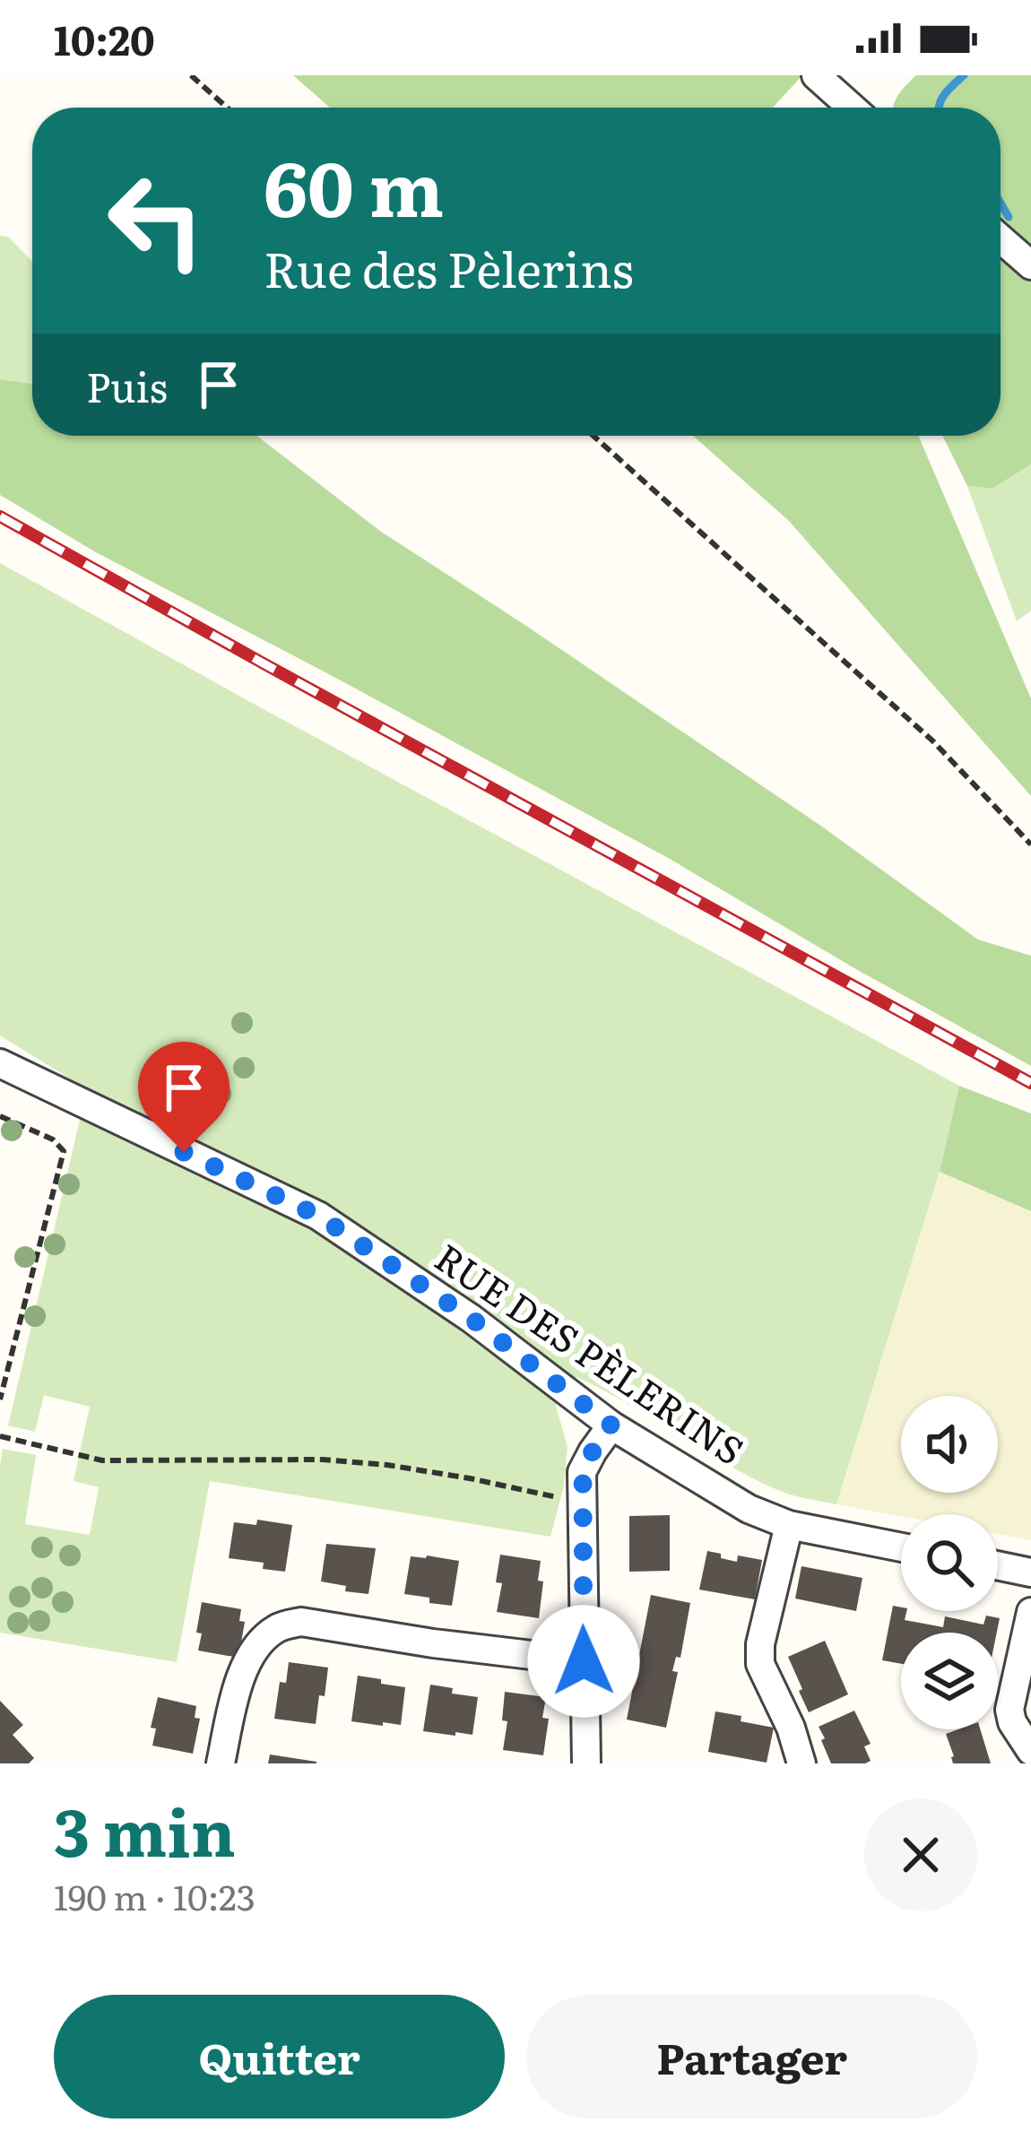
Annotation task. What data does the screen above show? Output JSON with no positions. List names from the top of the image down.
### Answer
{
  "streets": {
    "street": ["RUE DES PÈLERINS"]
  },
  "page": {
    "status": "10:20",
    "turn": ["60 m", "Rue des Pèlerins"],
    "then": "Puis",
    "heading": ["3 min", "190 m · 10:23"],
    "buttons": ["Quitter", "Partager"]
  }
}
